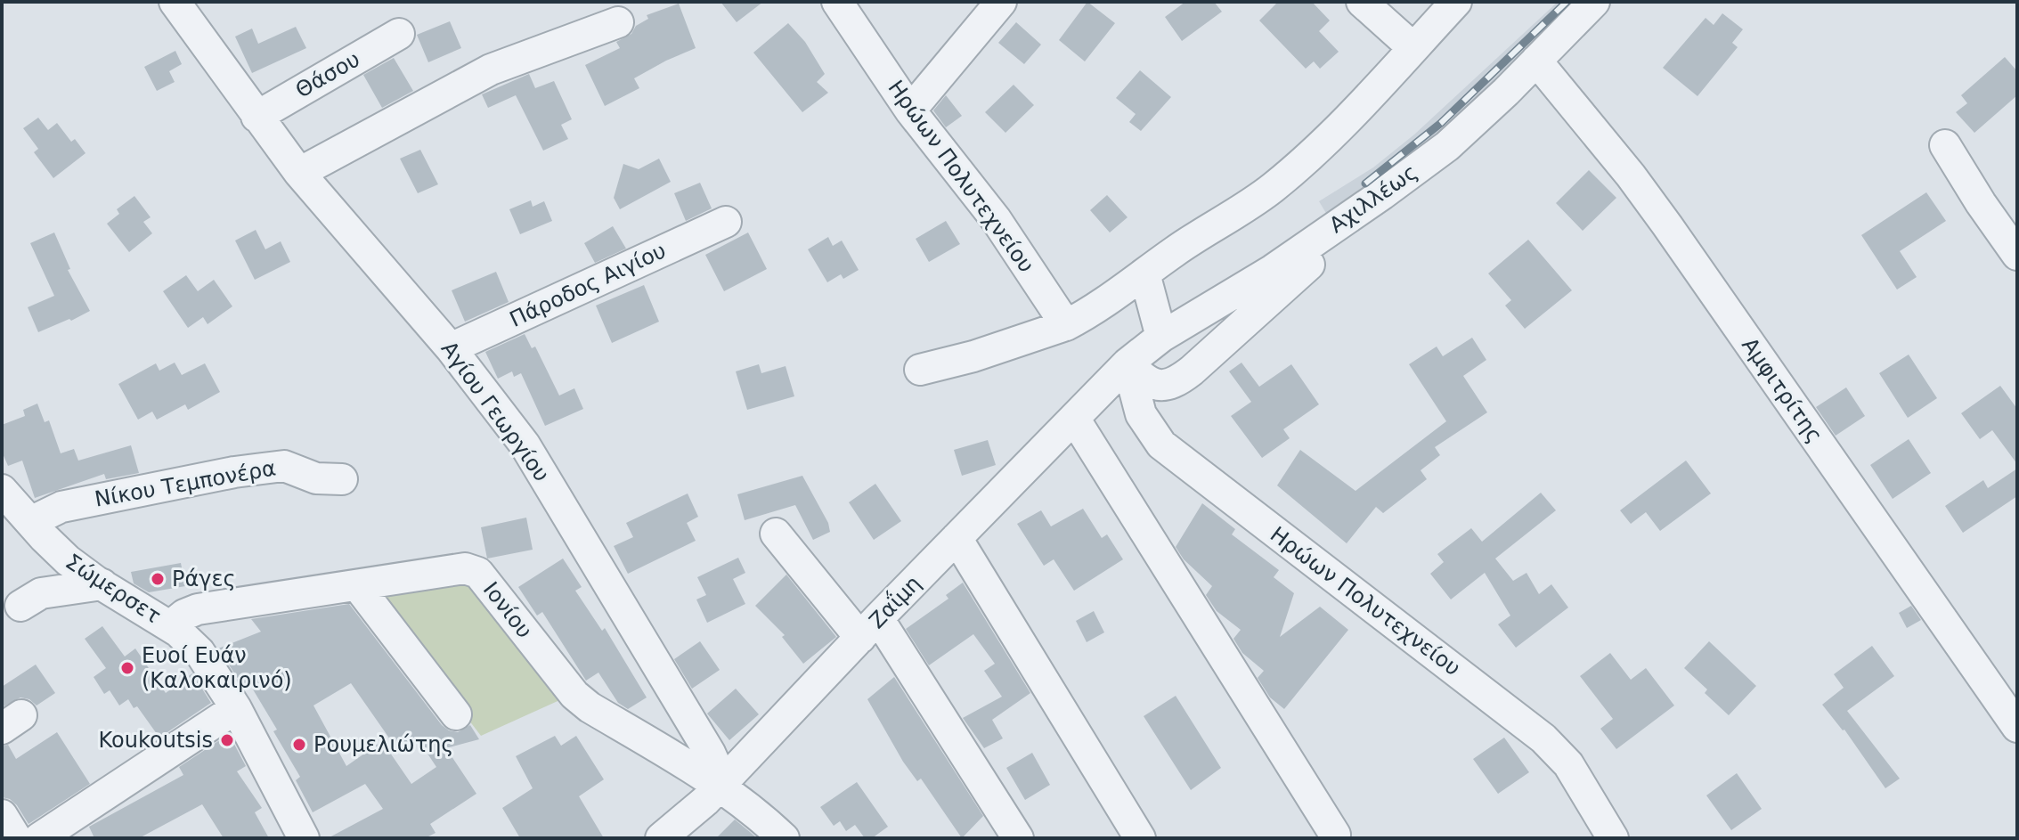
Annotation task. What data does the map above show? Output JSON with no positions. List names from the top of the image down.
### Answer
{
  "streets": {
    "street": [
      "Θάσου",
      "Ηρώων Πολυτεχνείου",
      "Αχιλλέως",
      "Πάροδος Αιγίου",
      "Αμφιτρίτης",
      "Αγίου Γεωργίου",
      "Νίκου Τεμπονέρα",
      "Σώμερσετ",
      "Ζαΐμη",
      "Ιονίου"
    ]
  },
  "crossings": [
    ["Θάσου", "Αγίου Γεωργίου"],
    ["Ηρώων Πολυτεχνείου", "Αχιλλέως"],
    ["Ηρώων Πολυτεχνείου", "Ζαΐμη"],
    ["Αχιλλέως", "Αμφιτρίτης"],
    ["Αχιλλέως", "Ζαΐμη"],
    ["Πάροδος Αιγίου", "Αγίου Γεωργίου"],
    ["Αγίου Γεωργίου", "Ζαΐμη"],
    ["Αγίου Γεωργίου", "Ιονίου"],
    ["Νίκου Τεμπονέρα", "Σώμερσετ"],
    ["Σώμερσετ", "Ιονίου"],
    ["Ζαΐμη", "Ιονίου"]
  ],
  "places": [
    "Ράγες",
    "Ευοί Ευάν (Καλοκαιρινό)",
    "Koukoutsis",
    "Ρουμελιώτης"
  ]
}
